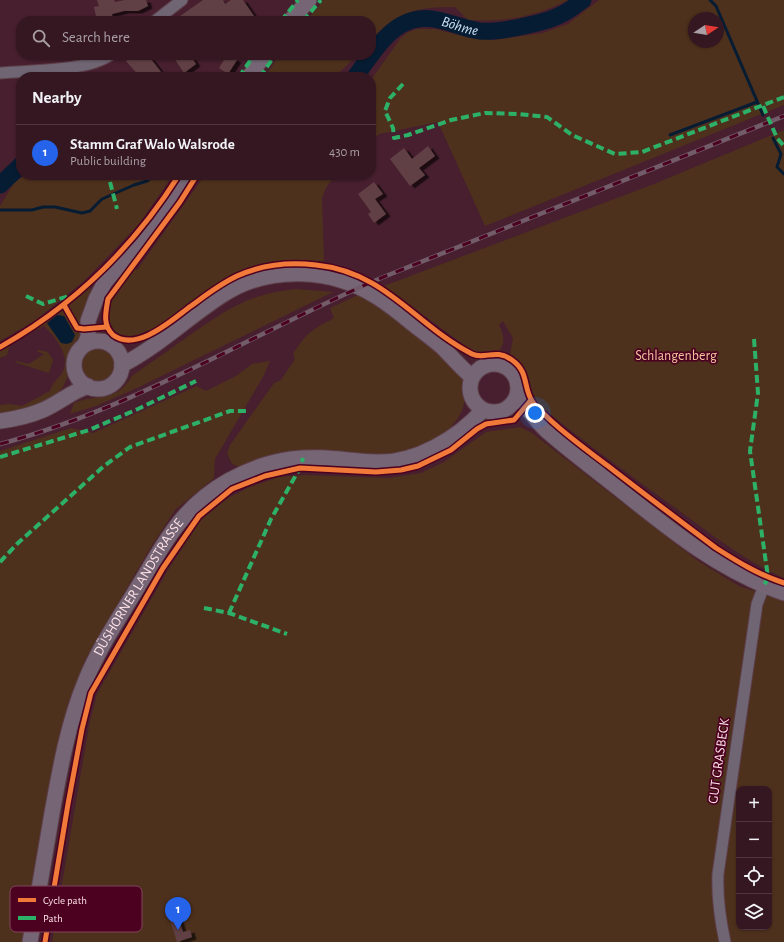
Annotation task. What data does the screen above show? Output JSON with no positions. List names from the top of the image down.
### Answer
{
  "streets": {
    "main road": ["DÜSHORNER LANDSTRASSE"],
    "street": ["GUT GRASBECK"]
  },
  "water": ["Böhme"],
  "parks": ["Schlangenberg"],
  "legend": ["Cycle path", "Path"],
  "north": "right",
  "page": {
    "search": "Search here",
    "heading": "Nearby",
    "list": [
      {
        "mark": "1",
        "name": "Stamm Graf Walo Walsrode",
        "note": "Public building",
        "value": "430 m"
      }
    ],
    "map_buttons": ["+", "−"],
    "pins": "1"
  }
}
